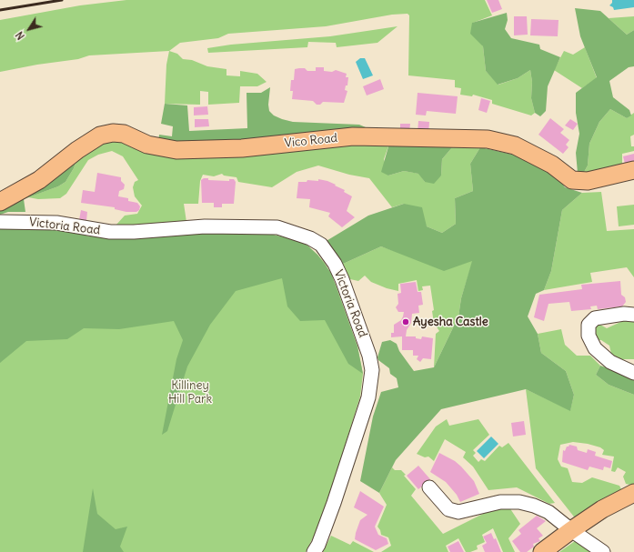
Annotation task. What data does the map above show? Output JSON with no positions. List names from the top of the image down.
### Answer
{
  "streets": {
    "main road": ["Vico Road"],
    "street": ["Victoria Road"]
  },
  "parks": ["Killiney Hill Park"],
  "places": ["Ayesha Castle"],
  "north": "bottom left"
}
